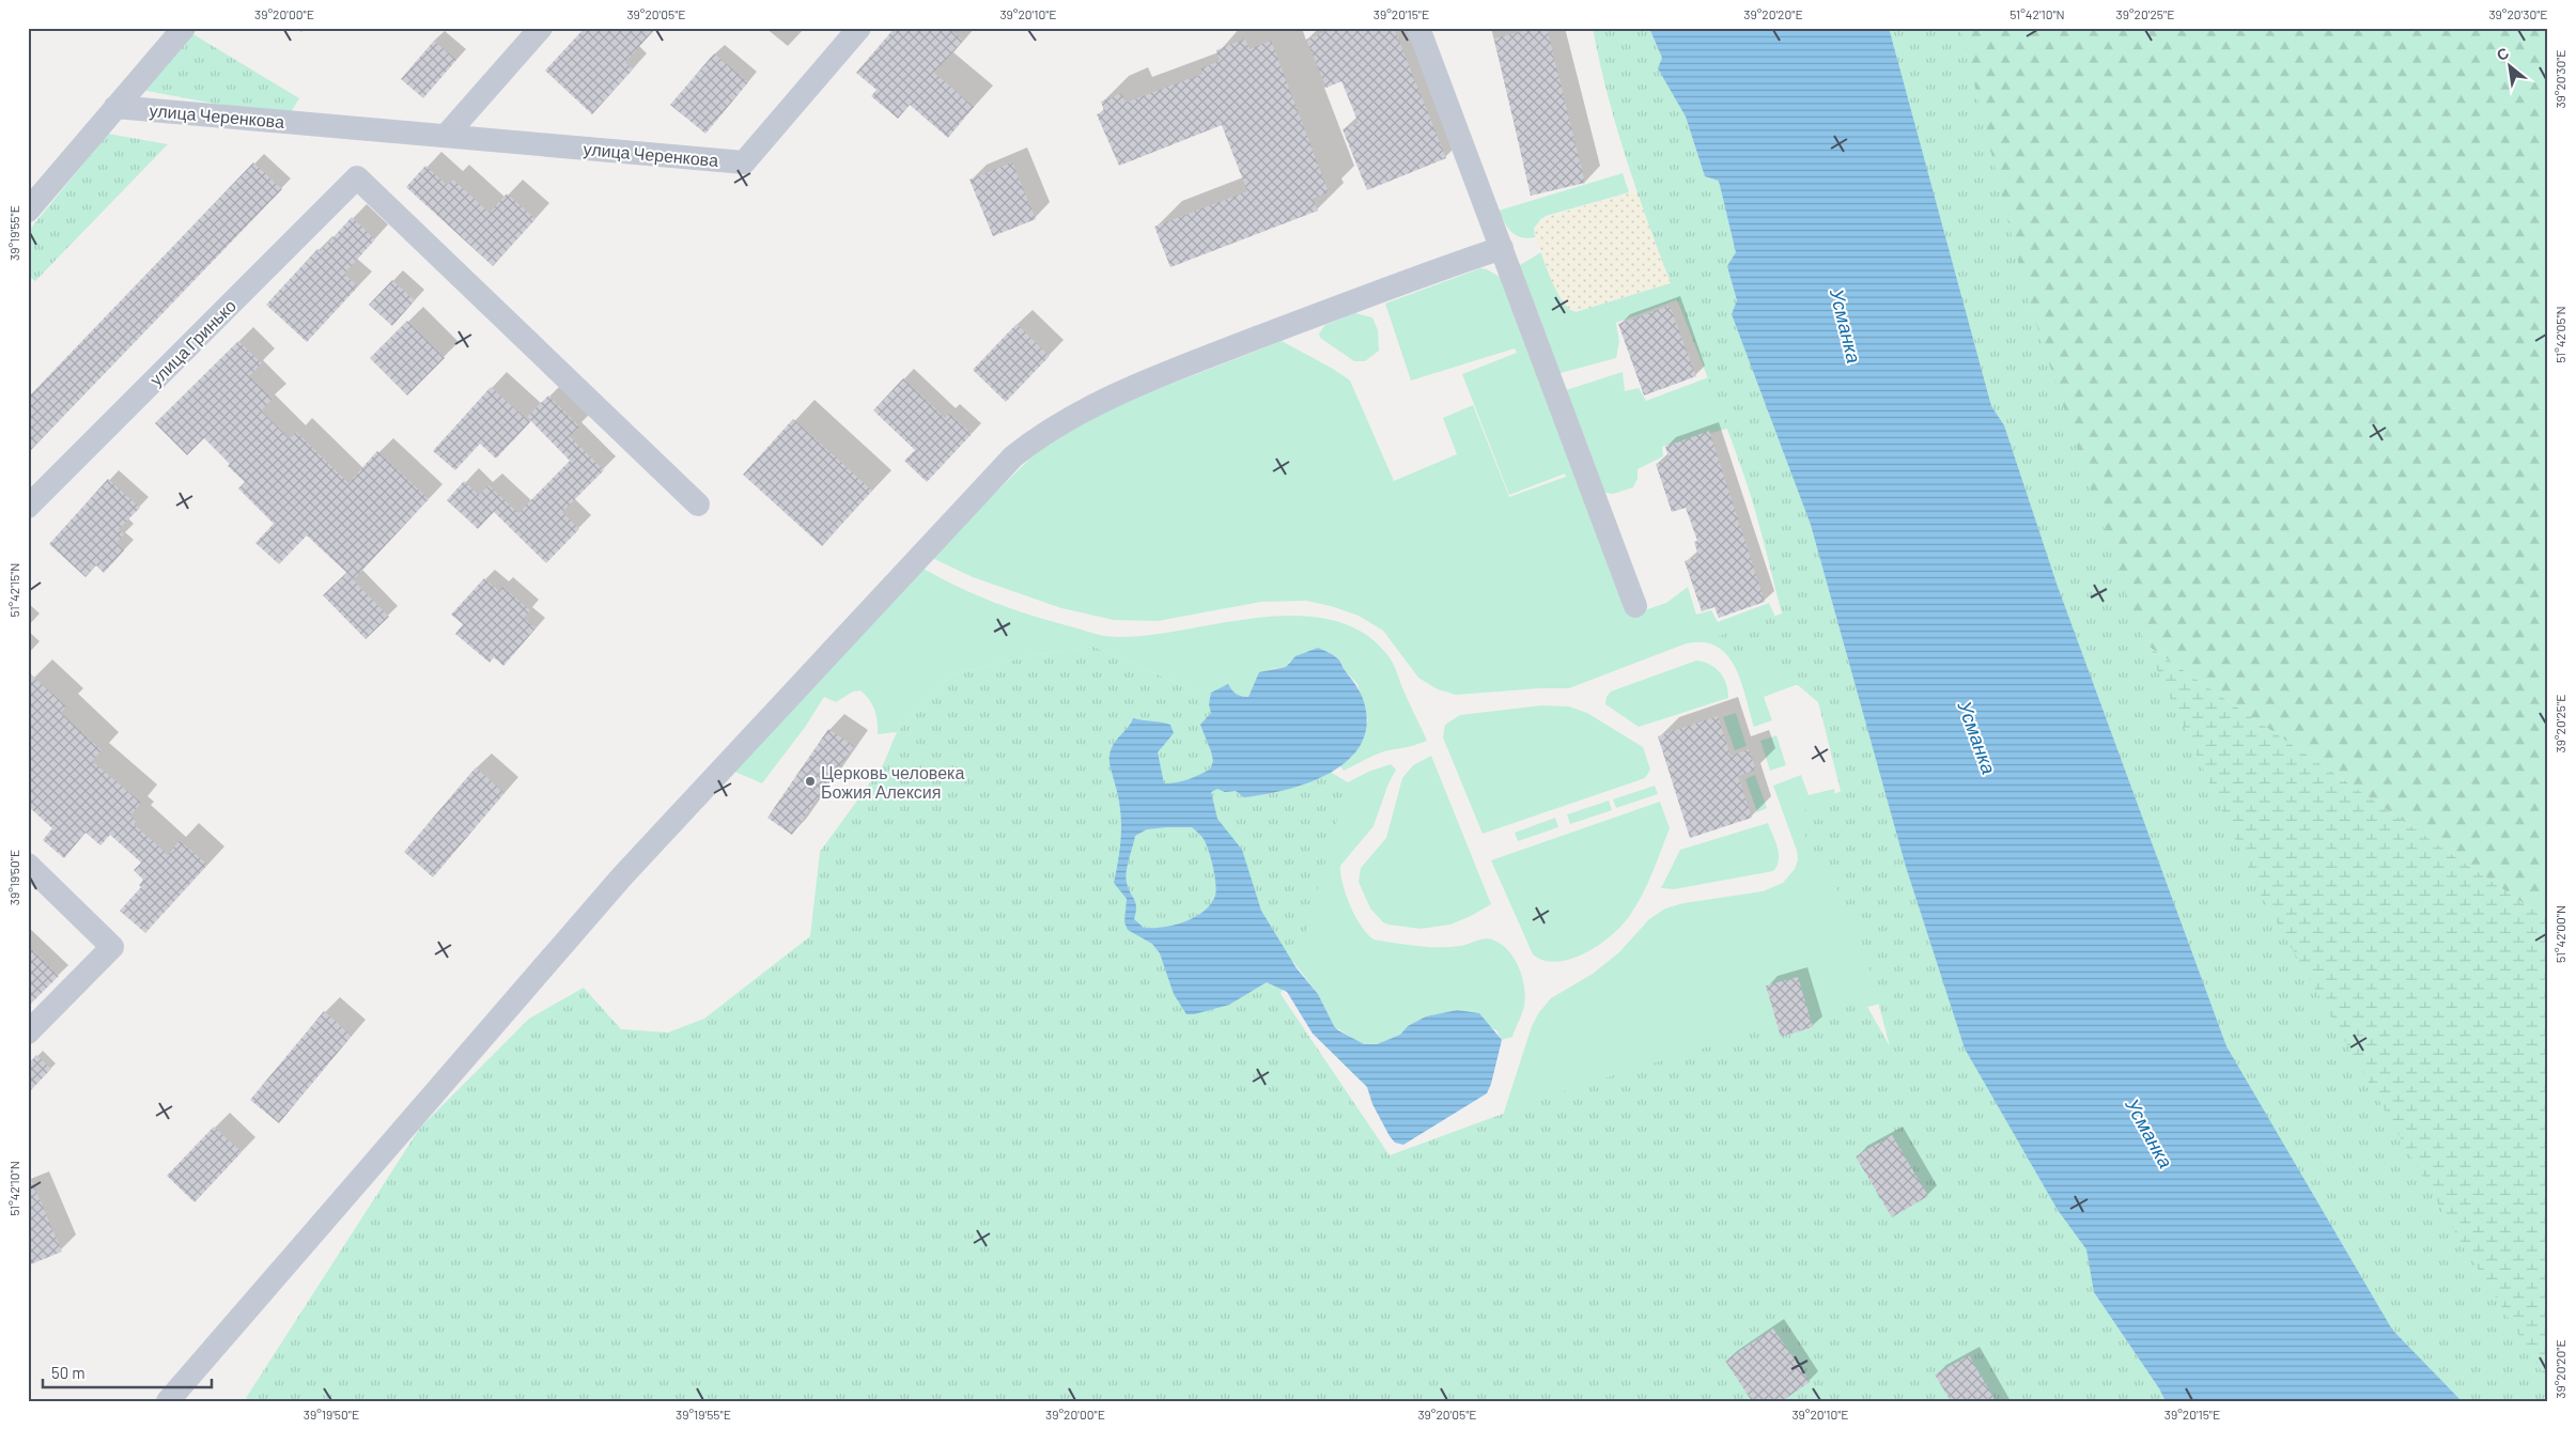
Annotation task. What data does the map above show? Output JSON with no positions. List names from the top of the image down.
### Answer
{
  "streets": {
    "street": ["улица Черенкова", "улица Гринько"]
  },
  "water": ["Усманка"],
  "places": ["Церковь человека Божия Алексия"],
  "scale_bar": "50 m",
  "north": "top left",
  "coordinates": [
    "39°20'00\"E",
    "39°20'05\"E",
    "39°20'10\"E",
    "39°20'15\"E",
    "39°20'20\"E",
    "51°42'10\"N",
    "39°20'25\"E",
    "39°20'30\"E",
    "39°19'55\"E",
    "51°42'05\"N",
    "51°42'15\"N",
    "39°19'50\"E",
    "51°42'00\"N"
  ]
}
